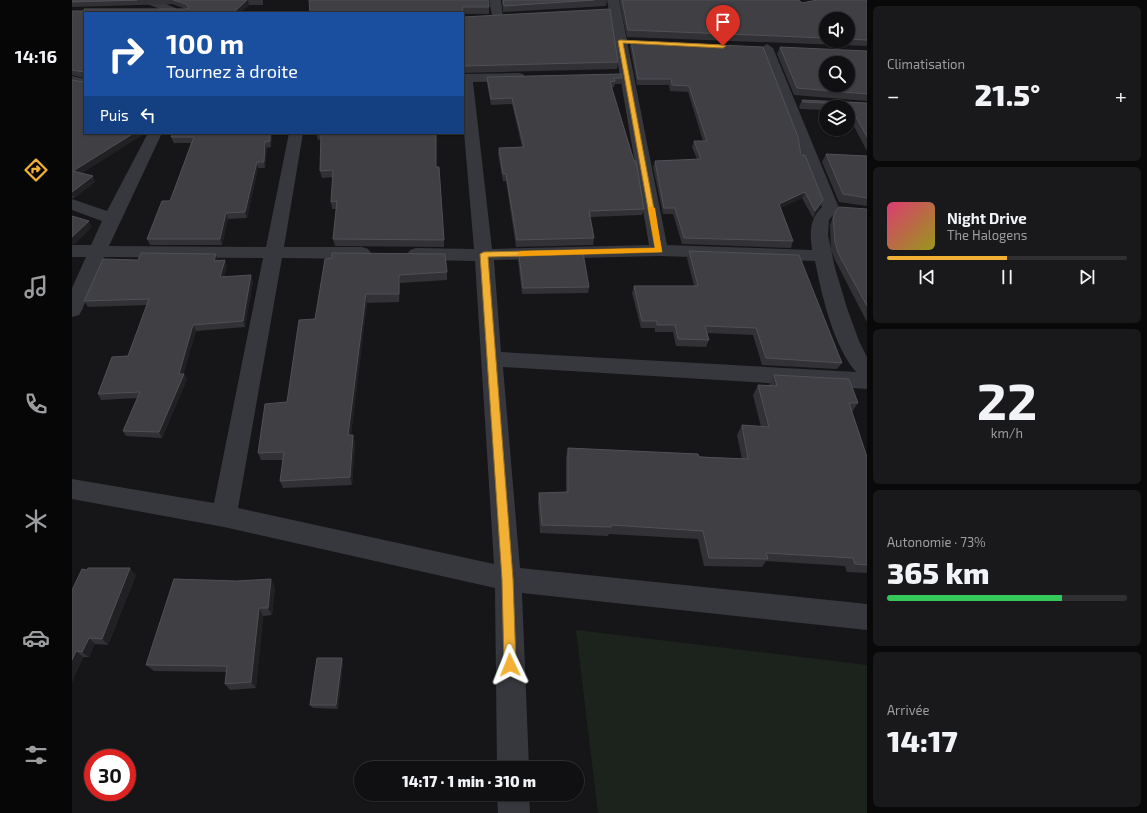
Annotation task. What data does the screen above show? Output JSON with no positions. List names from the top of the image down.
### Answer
{
  "page": {
    "tabs": "14:16",
    "tile": [
      "Climatisation",
      ["22", "km/h"],
      ["Autonomie · 73%", "365 km"],
      ["Arrivée", "14:17"]
    ],
    "turn": ["100 m", "Tournez à droite"],
    "heat": ["−", "21.5°", "+"],
    "then": "Puis",
    "song": ["Night Drive", "The Halogens"],
    "limit": "30",
    "trip": "14:17 · 1 min · 310 m"
  }
}
